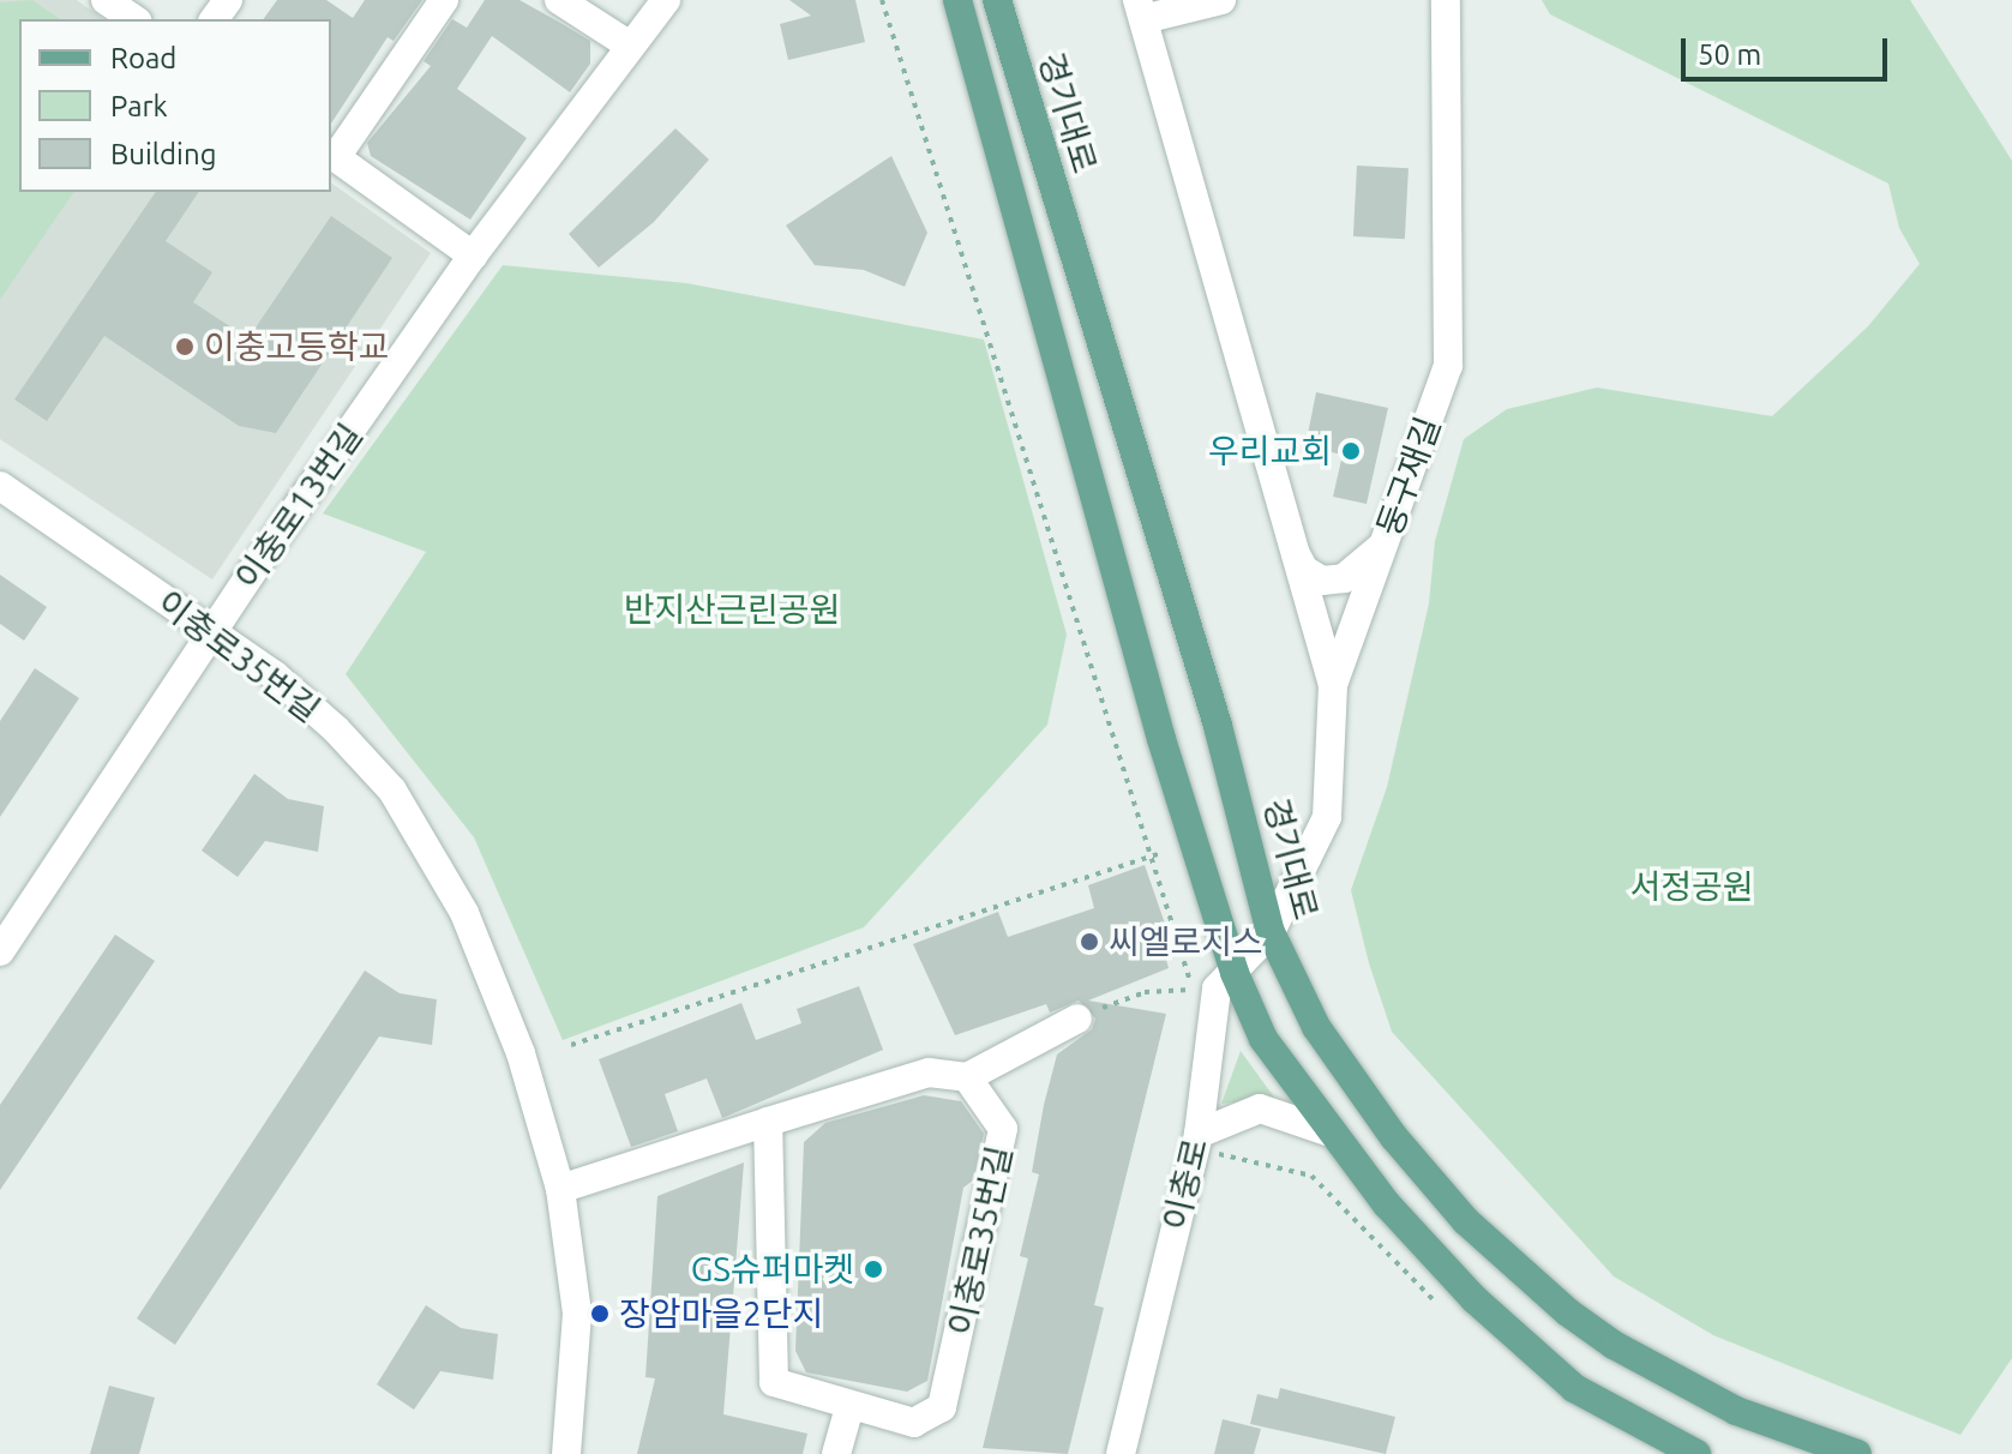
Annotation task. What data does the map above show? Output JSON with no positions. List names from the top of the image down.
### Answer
{
  "streets": {
    "main road": ["경기대로"],
    "street": [
      "둥구재길",
      "이충로13번길",
      "이충로35번길",
      "이충로"
    ]
  },
  "crossings": [
    ["경기대로", "둥구재길"],
    ["이충로13번길", "이충로35번길"]
  ],
  "parks": ["반지산근린공원", "서정공원"],
  "places": [
    "이충고등학교",
    "우리교회",
    "씨엘로지스",
    "GS슈퍼마켓",
    "장암마을2단지"
  ],
  "legend": ["Road", "Park", "Building"],
  "scale_bar": "50 m"
}
